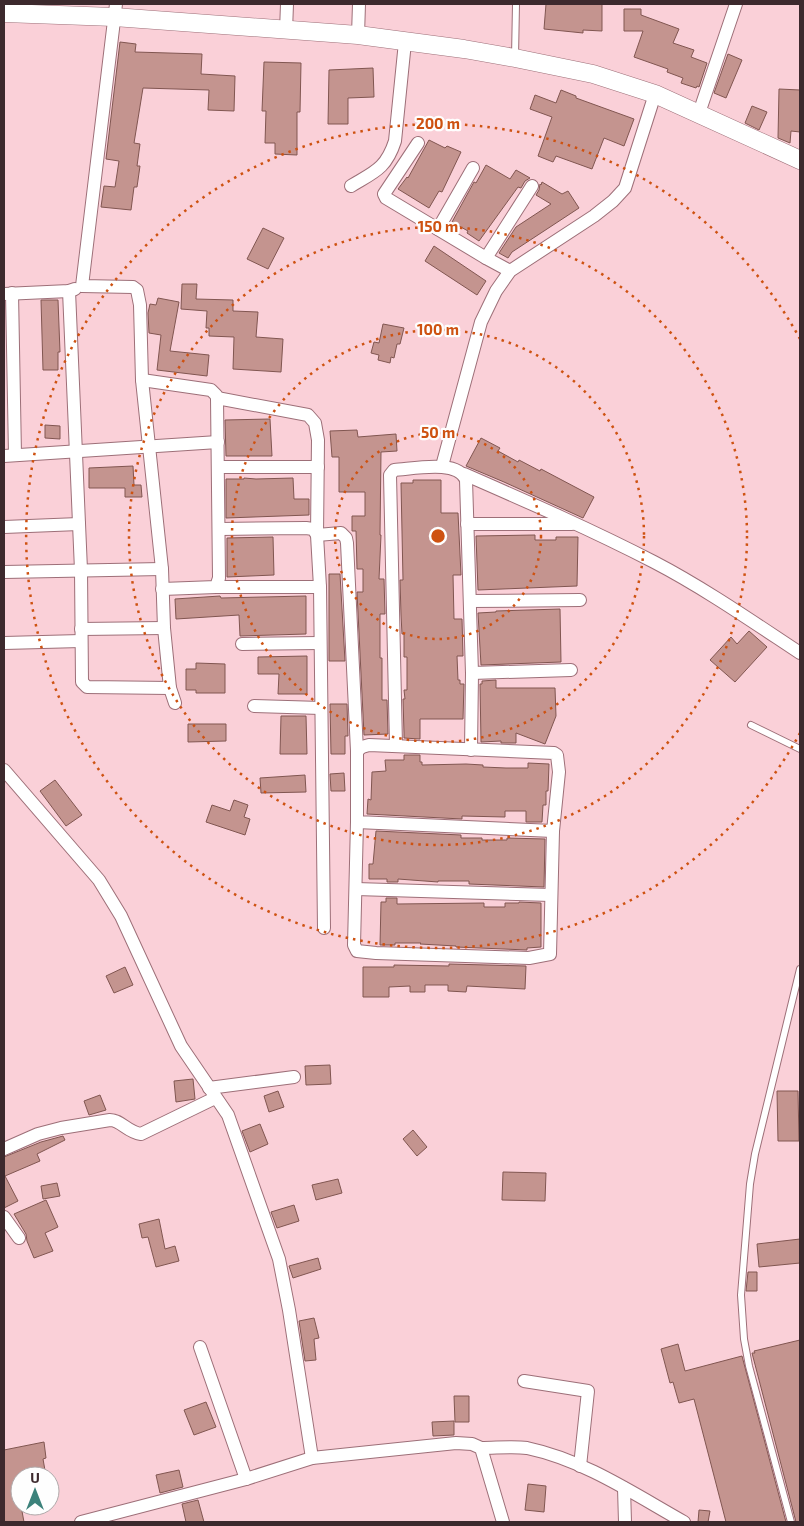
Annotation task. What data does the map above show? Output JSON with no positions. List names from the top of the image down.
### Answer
{
  "north": "top",
  "rings": [
    "200 m",
    "150 m",
    "100 m",
    "50 m"
  ]
}
